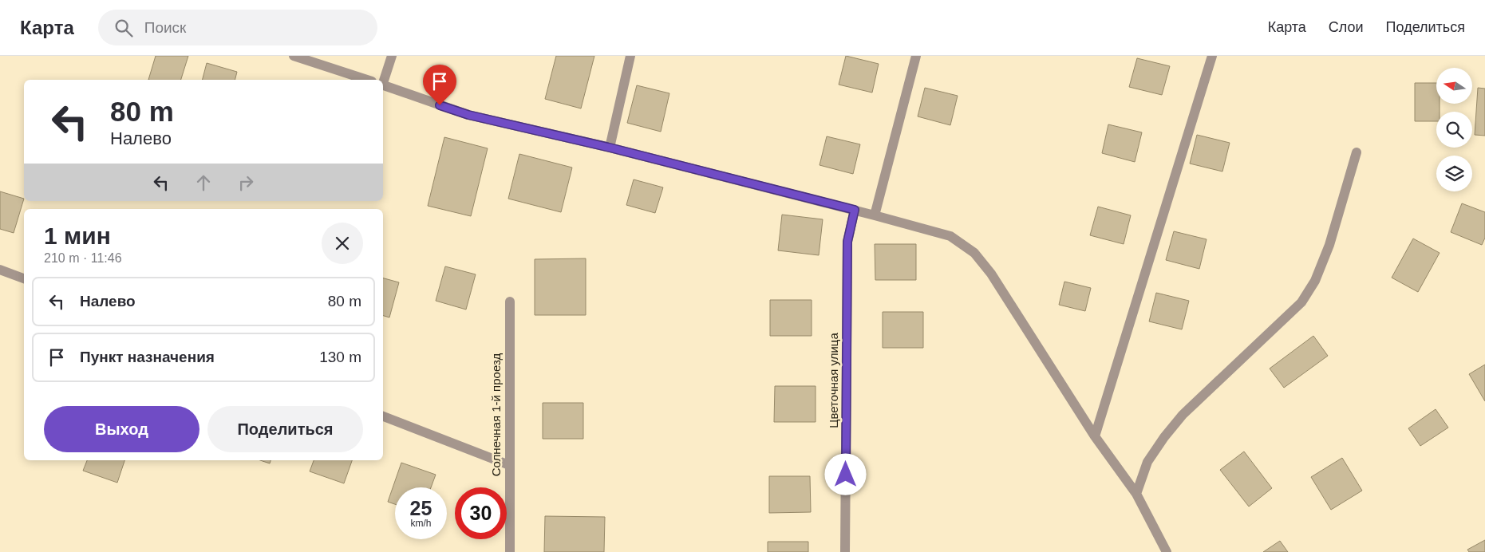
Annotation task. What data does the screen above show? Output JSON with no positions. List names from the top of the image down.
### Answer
{
  "streets": {
    "street": ["Цветочная улица", "Солнечная 1-й проезд"]
  },
  "north": "left",
  "page": {
    "header": "Карта",
    "search": "Поиск",
    "nav": ["Карта", "Слои", "Поделиться"],
    "turn": ["80 m", "Налево"],
    "heading": ["1 мин", "210 m · 11:46"],
    "list": [
      {
        "name": "Налево",
        "value": "80 m"
      },
      {
        "name": "Пункт назначения",
        "value": "130 m"
      }
    ],
    "buttons": ["Выход", "Поделиться"],
    "speed": "25 km/h",
    "limit": "30"
  }
}
